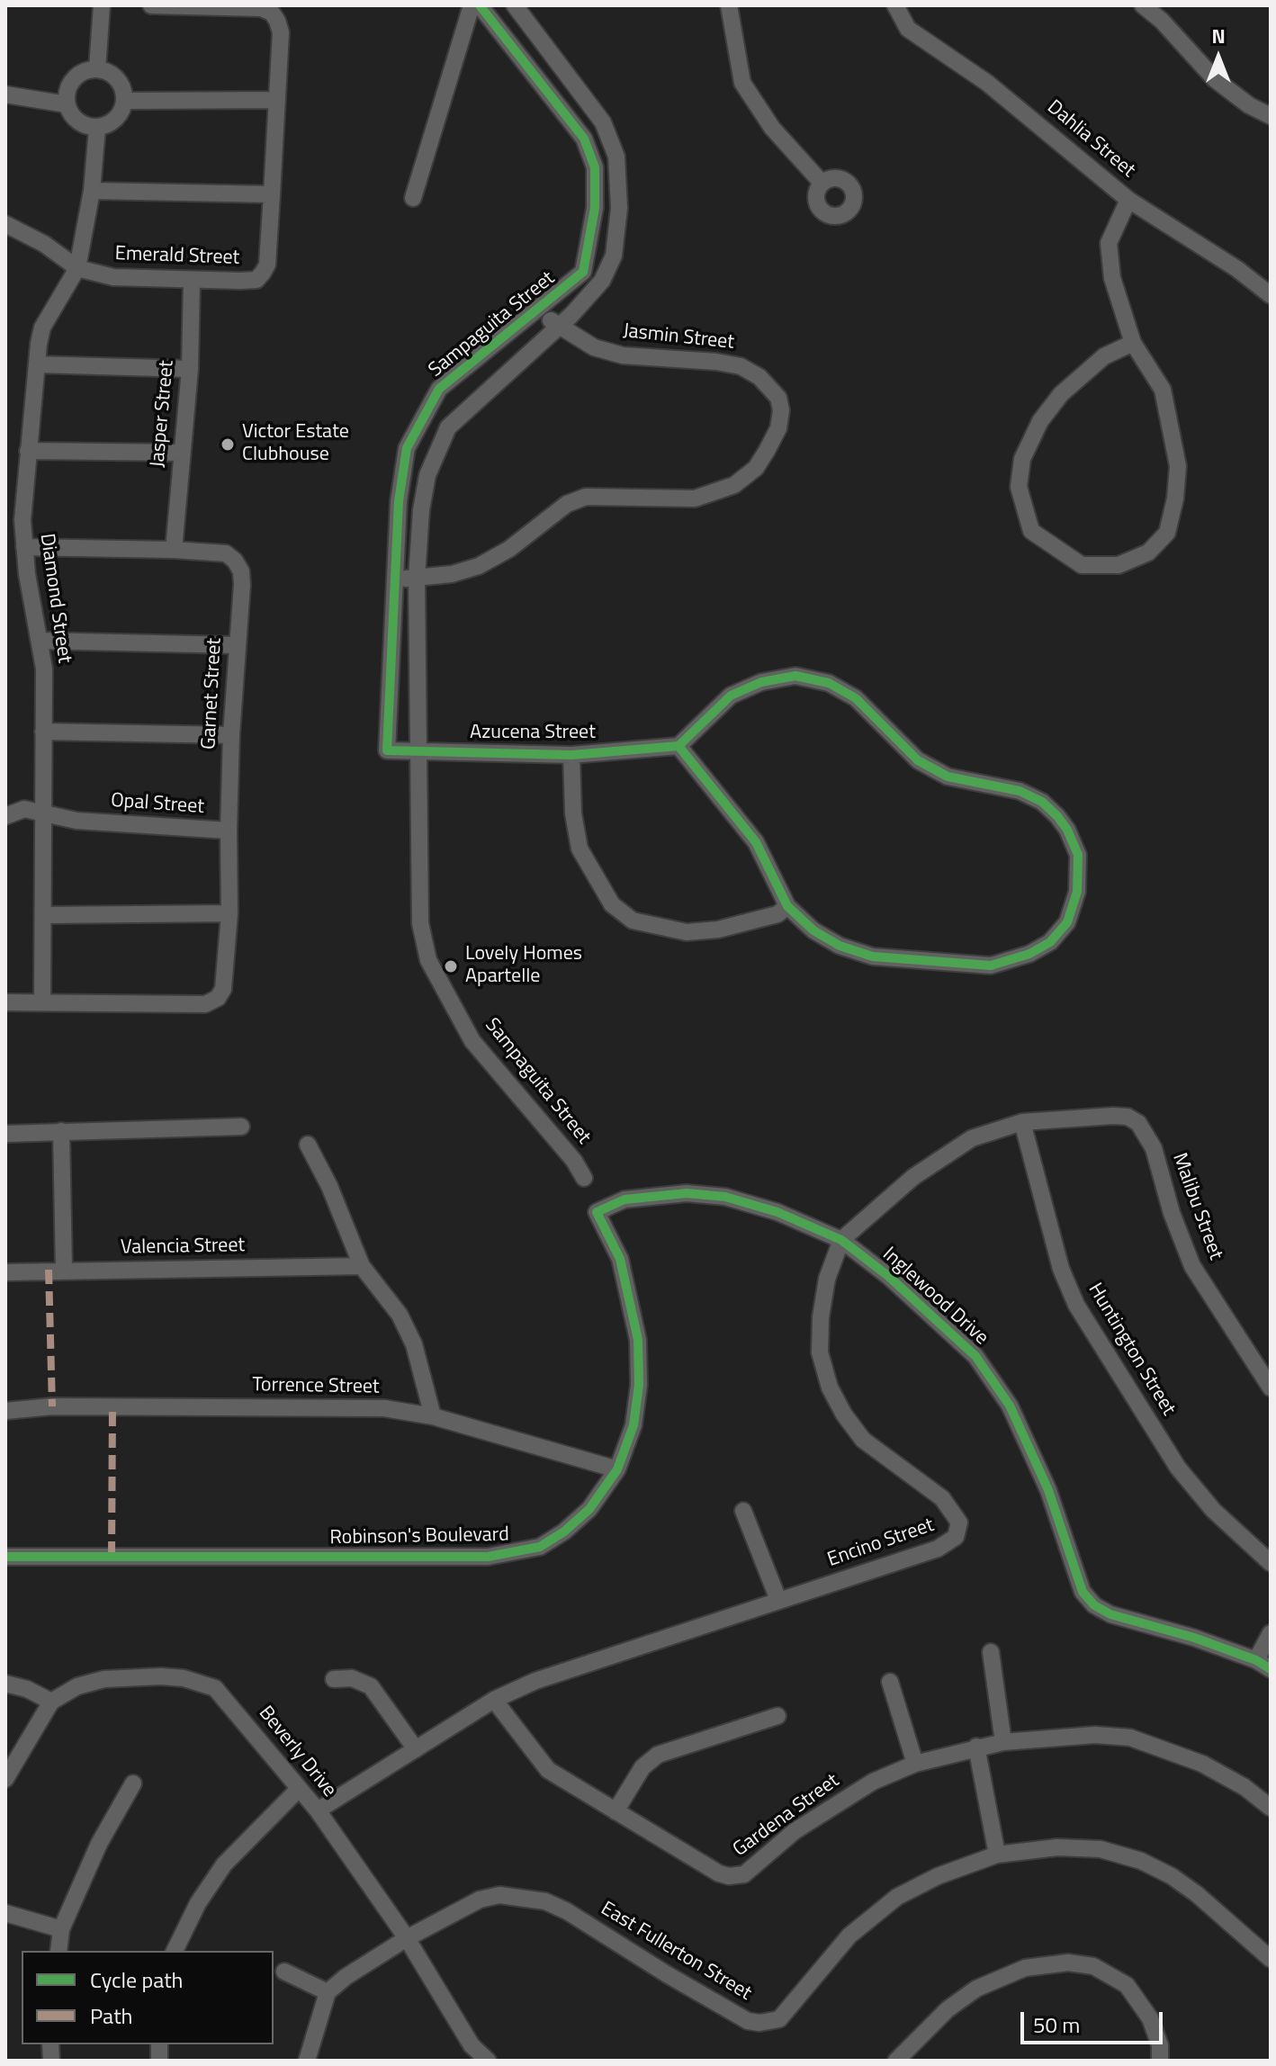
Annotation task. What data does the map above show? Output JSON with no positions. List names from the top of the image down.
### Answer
{
  "streets": {
    "street": [
      "Dahlia Street",
      "Emerald Street",
      "Sampaguita Street",
      "Jasmin Street",
      "Jasper Street",
      "Diamond Street",
      "Garnet Street",
      "Azucena Street",
      "Opal Street",
      "Malibu Street",
      "Valencia Street",
      "Inglewood Drive",
      "Huntington Street",
      "Torrence Street",
      "Robinson's Boulevard",
      "Encino Street",
      "Beverly Drive",
      "Gardena Street",
      "East Fullerton Street"
    ]
  },
  "crossings": [
    ["Emerald Street", "Jasper Street"],
    ["Emerald Street", "Diamond Street"],
    ["Sampaguita Street", "Jasmin Street"],
    ["Sampaguita Street", "Azucena Street"],
    ["Jasper Street", "Garnet Street"],
    ["Diamond Street", "Opal Street"],
    ["Garnet Street", "Opal Street"],
    ["Malibu Street", "Encino Street"],
    ["Inglewood Drive", "Robinson's Boulevard"],
    ["Inglewood Drive", "Encino Street"],
    ["Huntington Street", "Encino Street"],
    ["Torrence Street", "Robinson's Boulevard"],
    ["Encino Street", "Beverly Drive"],
    ["Encino Street", "Gardena Street"],
    ["Beverly Drive", "East Fullerton Street"]
  ],
  "places": ["Victor Estate Clubhouse", "Lovely Homes Apartelle"],
  "legend": ["Cycle path", "Path"],
  "scale_bar": "50 m",
  "north": "top"
}
